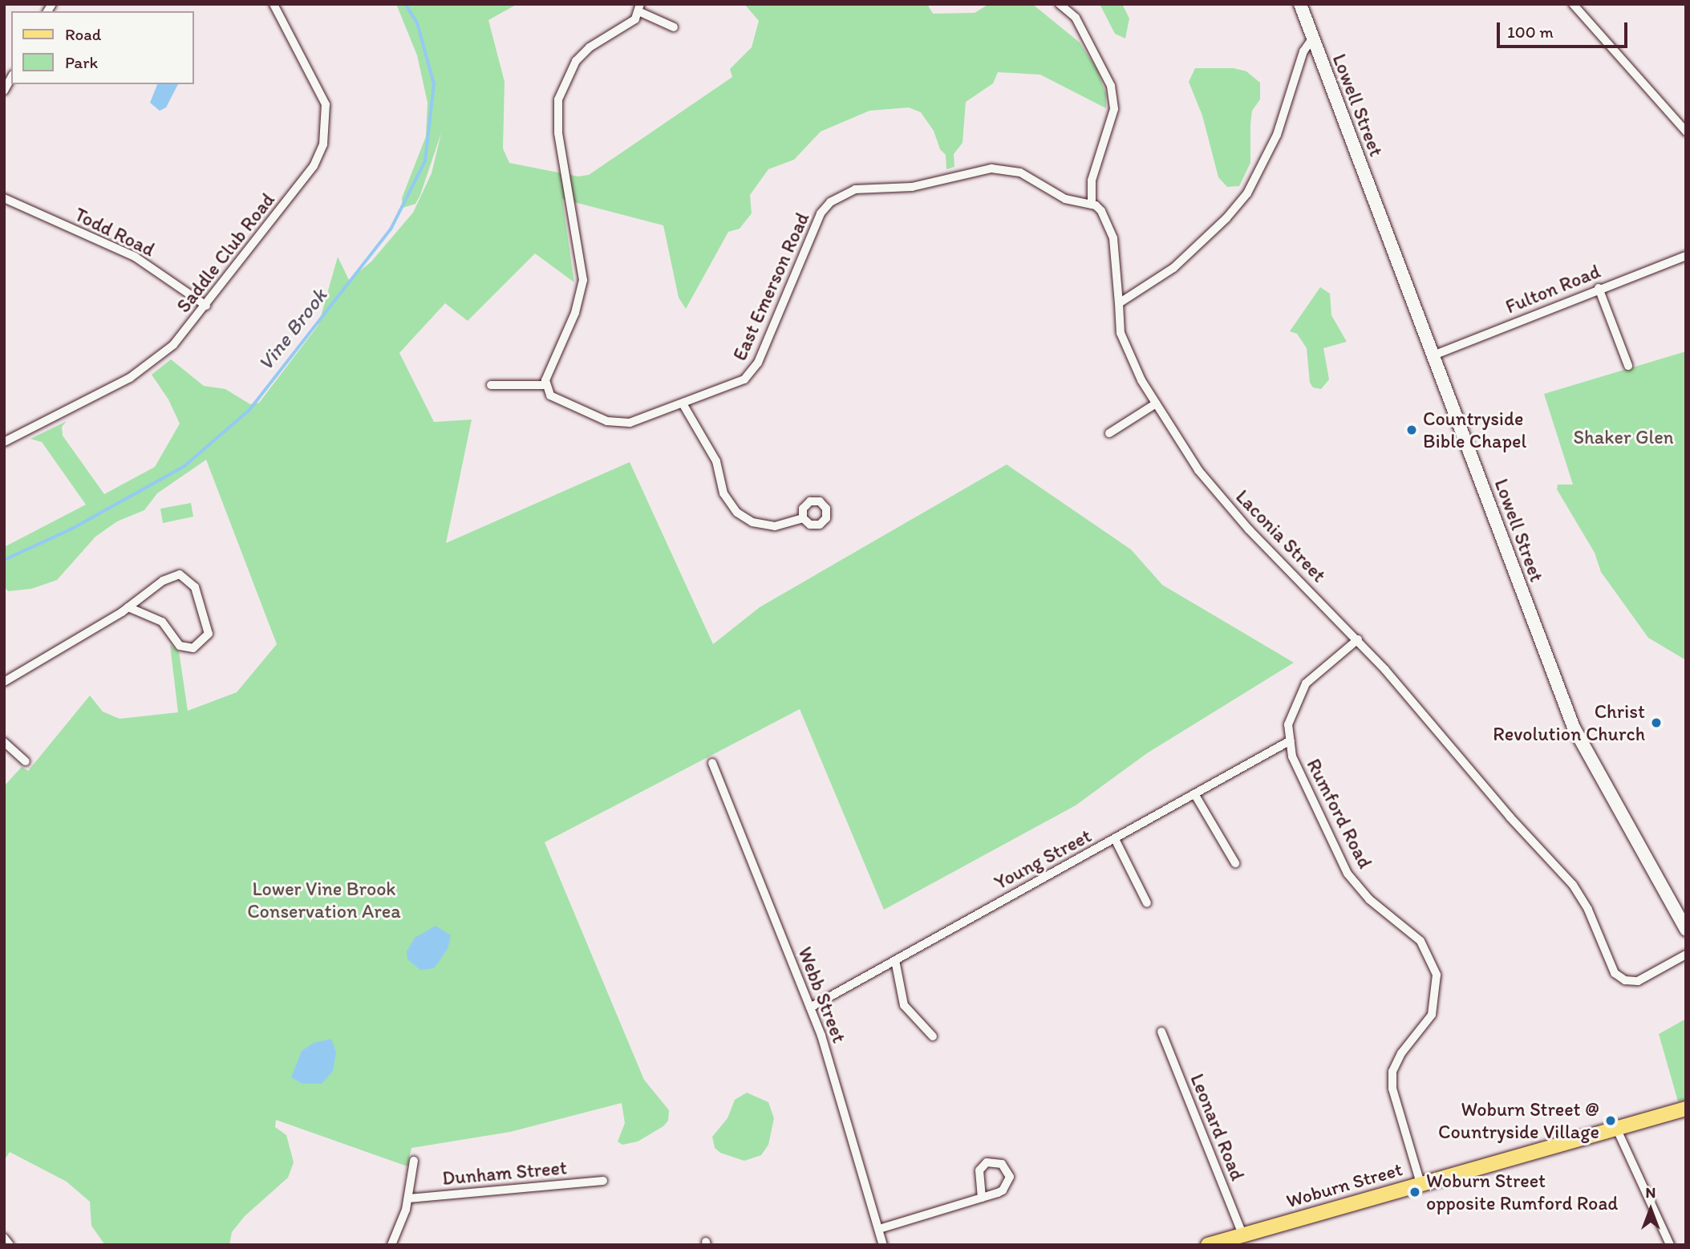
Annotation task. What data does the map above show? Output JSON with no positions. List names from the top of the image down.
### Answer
{
  "streets": {
    "main road": ["Lowell Street", "Woburn Street"],
    "street": [
      "Todd Road",
      "Saddle Club Road",
      "East Emerson Road",
      "Fulton Road",
      "Laconia Street",
      "Rumford Road",
      "Young Street",
      "Webb Street",
      "Leonard Road",
      "Dunham Street"
    ]
  },
  "crossings": [
    ["Lowell Street", "Fulton Road"],
    ["Todd Road", "Saddle Club Road"],
    ["Laconia Street", "Rumford Road"],
    ["Rumford Road", "Young Street"],
    ["Rumford Road", "Woburn Street"],
    ["Young Street", "Webb Street"],
    ["Leonard Road", "Woburn Street"]
  ],
  "water": ["Vine Brook"],
  "parks": ["Shaker Glen", "Lower Vine Brook Conservation Area"],
  "places": [
    "Countryside Bible Chapel",
    "Christ Revolution Church",
    "Woburn Street @ Countryside Village",
    "Woburn Street opposite Rumford Road"
  ],
  "legend": ["Road", "Park"],
  "scale_bar": "100 m",
  "north": "top"
}
